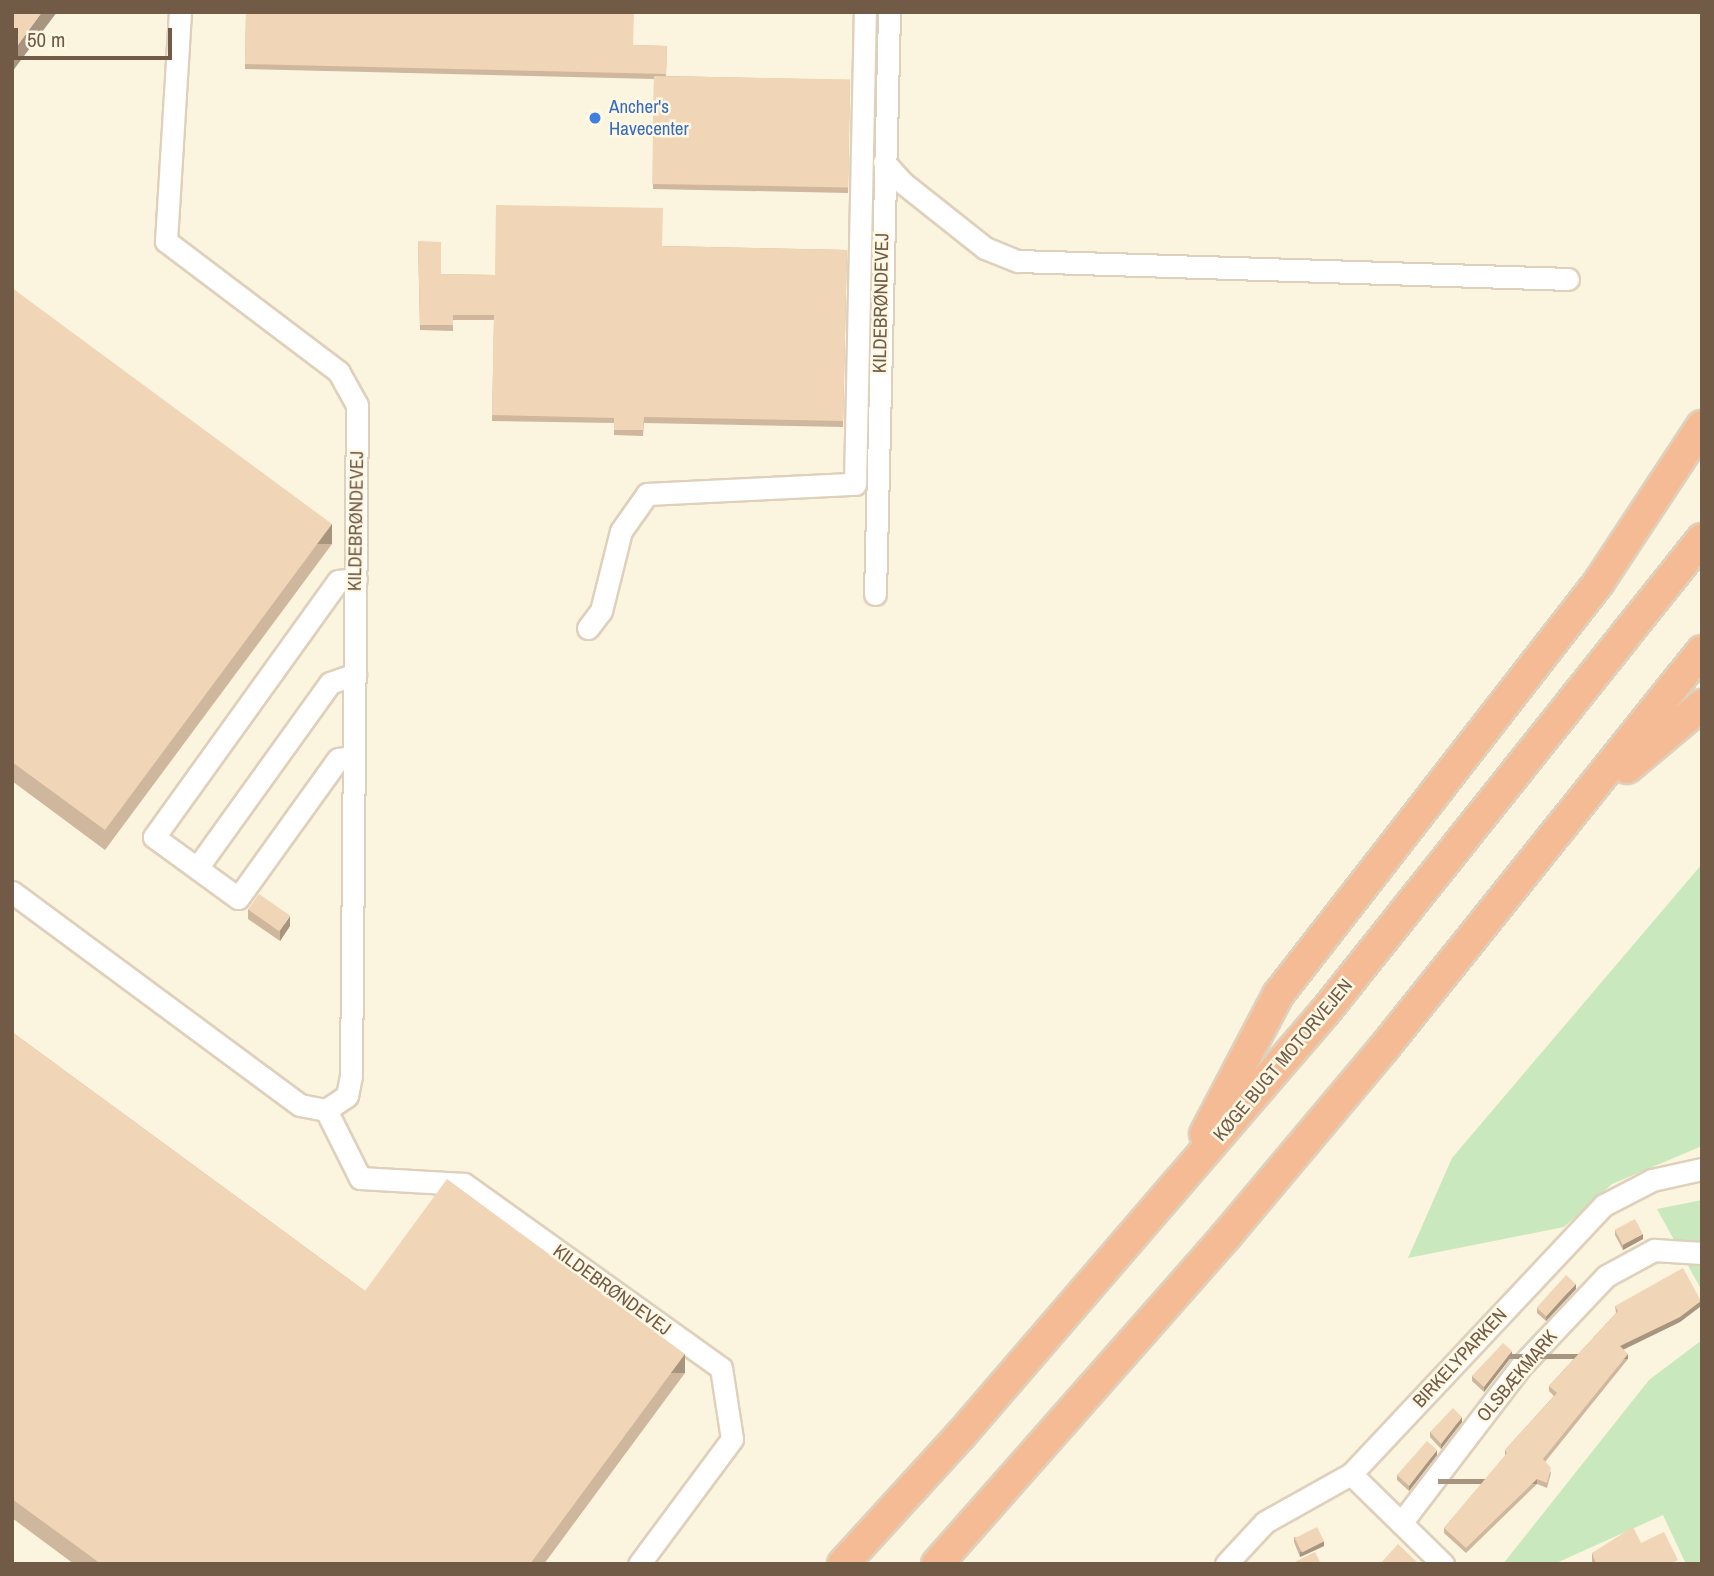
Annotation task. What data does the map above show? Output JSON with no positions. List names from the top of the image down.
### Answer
{
  "streets": {
    "highway": ["KØGE BUGT MOTORVEJEN"],
    "street": ["KILDEBRØNDEVEJ", "BIRKELYPARKEN", "OLSBÆKMARK"]
  },
  "places": ["Ancher's Havecenter"],
  "scale_bar": "50 m"
}
